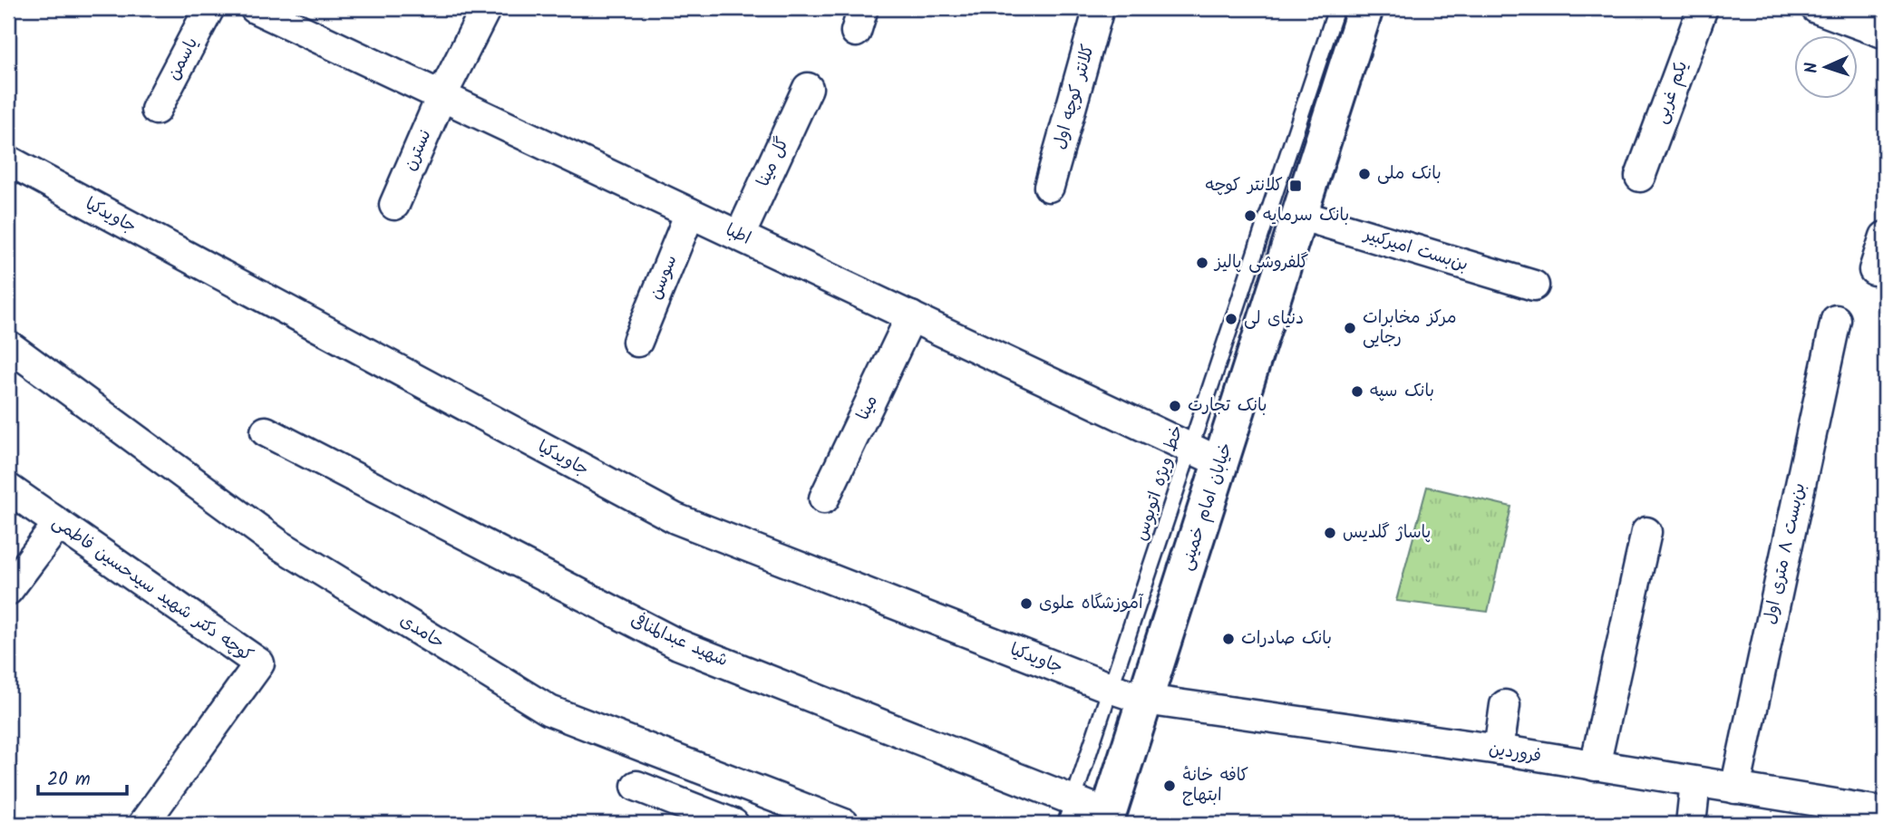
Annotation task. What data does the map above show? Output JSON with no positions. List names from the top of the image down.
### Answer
{
  "streets": {
    "main road": ["خیابان امام خمینی"],
    "street": [
      "یاسمن",
      "یکم غربی",
      "کلانتر کوچه اول",
      "نسترن",
      "گل مینا",
      "جاویدکیا",
      "اطبا",
      "بن‌بست امیرکبیر",
      "سوسن",
      "مینا",
      "بن‌بست ۸ متری اول",
      "کوچه دکتر شهید سیدحسین فاطمی",
      "حامدی",
      "شهید عبدالمنافی",
      "فروردین"
    ],
    "lane": ["خط ویژه اتوبوس"]
  },
  "crossings": [
    ["نسترن", "اطبا"],
    ["گل مینا", "اطبا"],
    ["جاویدکیا", "خط ویژه اتوبوس"],
    ["جاویدکیا", "خیابان امام خمینی"],
    ["جاویدکیا", "فروردین"],
    ["اطبا", "سوسن"],
    ["اطبا", "مینا"],
    ["اطبا", "خط ویژه اتوبوس"],
    ["اطبا", "خیابان امام خمینی"],
    ["بن‌بست امیرکبیر", "خیابان امام خمینی"],
    ["خط ویژه اتوبوس", "خیابان امام خمینی"],
    ["خط ویژه اتوبوس", "شهید عبدالمنافی"],
    ["خیابان امام خمینی", "شهید عبدالمنافی"],
    ["خیابان امام خمینی", "فروردین"],
    ["بن‌بست ۸ متری اول", "فروردین"]
  ],
  "places": {
    "other": [
      "بانک ملی",
      "بانک سرمایه",
      "گلفروشی پالیز",
      "دنیای لی",
      "مرکز مخابرات رجایی",
      "بانک سپه",
      "بانک تجارت",
      "پاساژ گلدیس",
      "آموزشگاه علوی",
      "بانک صادرات",
      "کافه خانهٔ ابتهاج"
    ],
    "transit": ["کلانتر کوچه"]
  },
  "scale_bar": "20 m",
  "north": "left"
}
